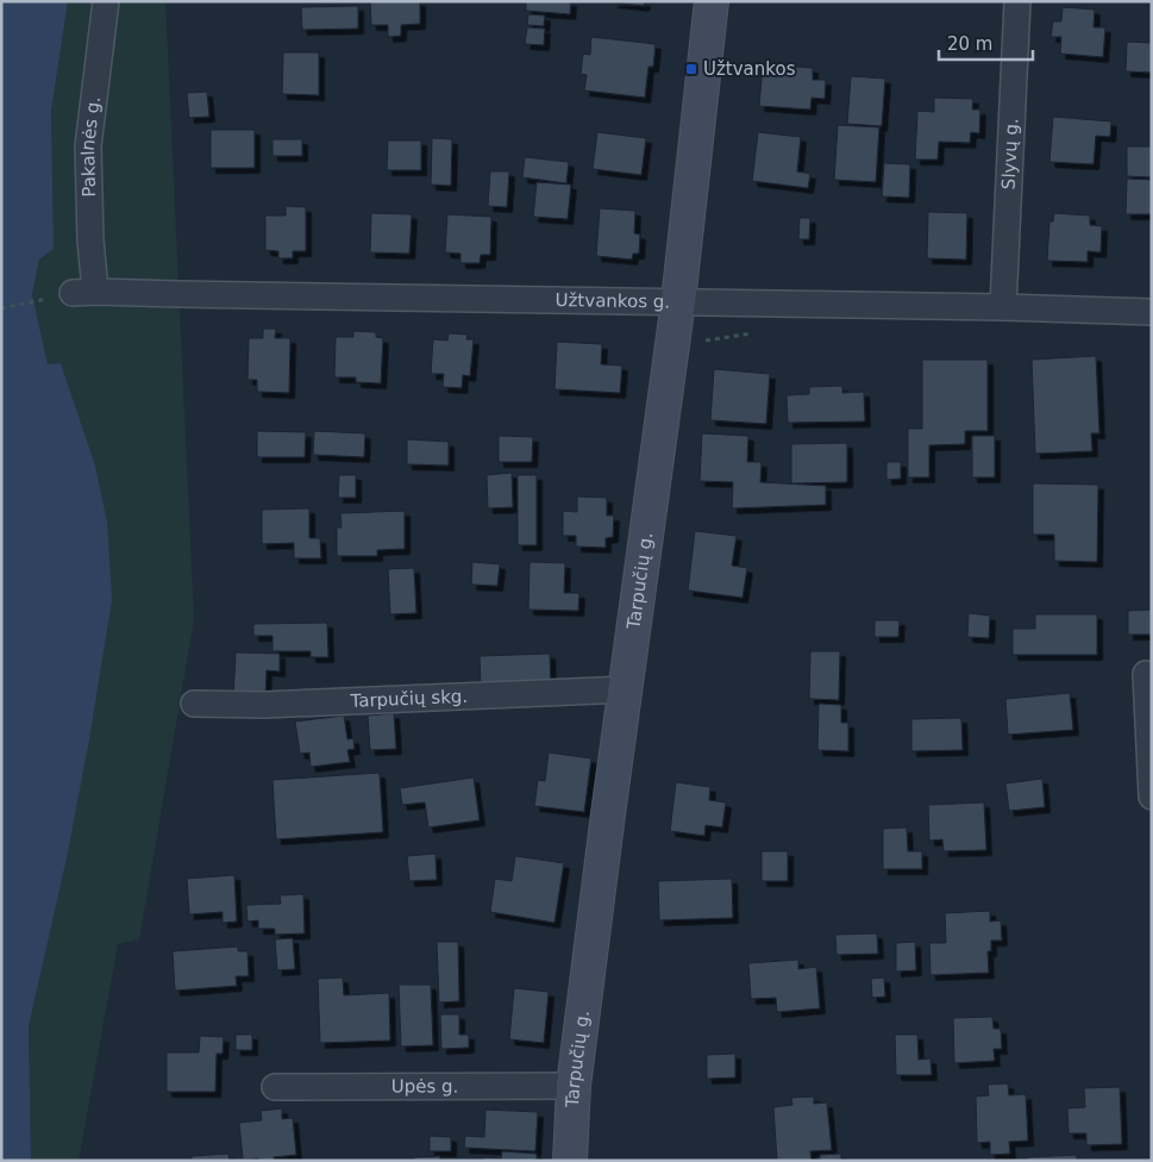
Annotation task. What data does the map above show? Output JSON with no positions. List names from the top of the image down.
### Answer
{
  "streets": {
    "main road": ["Tarpučių g."],
    "street": [
      "Pakalnės g.",
      "Slyvų g.",
      "Užtvankos g.",
      "Tarpučių skg.",
      "Upės g."
    ]
  },
  "crossings": [
    ["Pakalnės g.", "Užtvankos g."],
    ["Slyvų g.", "Užtvankos g."],
    ["Užtvankos g.", "Tarpučių g."],
    ["Tarpučių g.", "Tarpučių skg."],
    ["Tarpučių g.", "Upės g."]
  ],
  "places": {
    "transit": ["Užtvankos"]
  },
  "scale_bar": "20 m"
}
